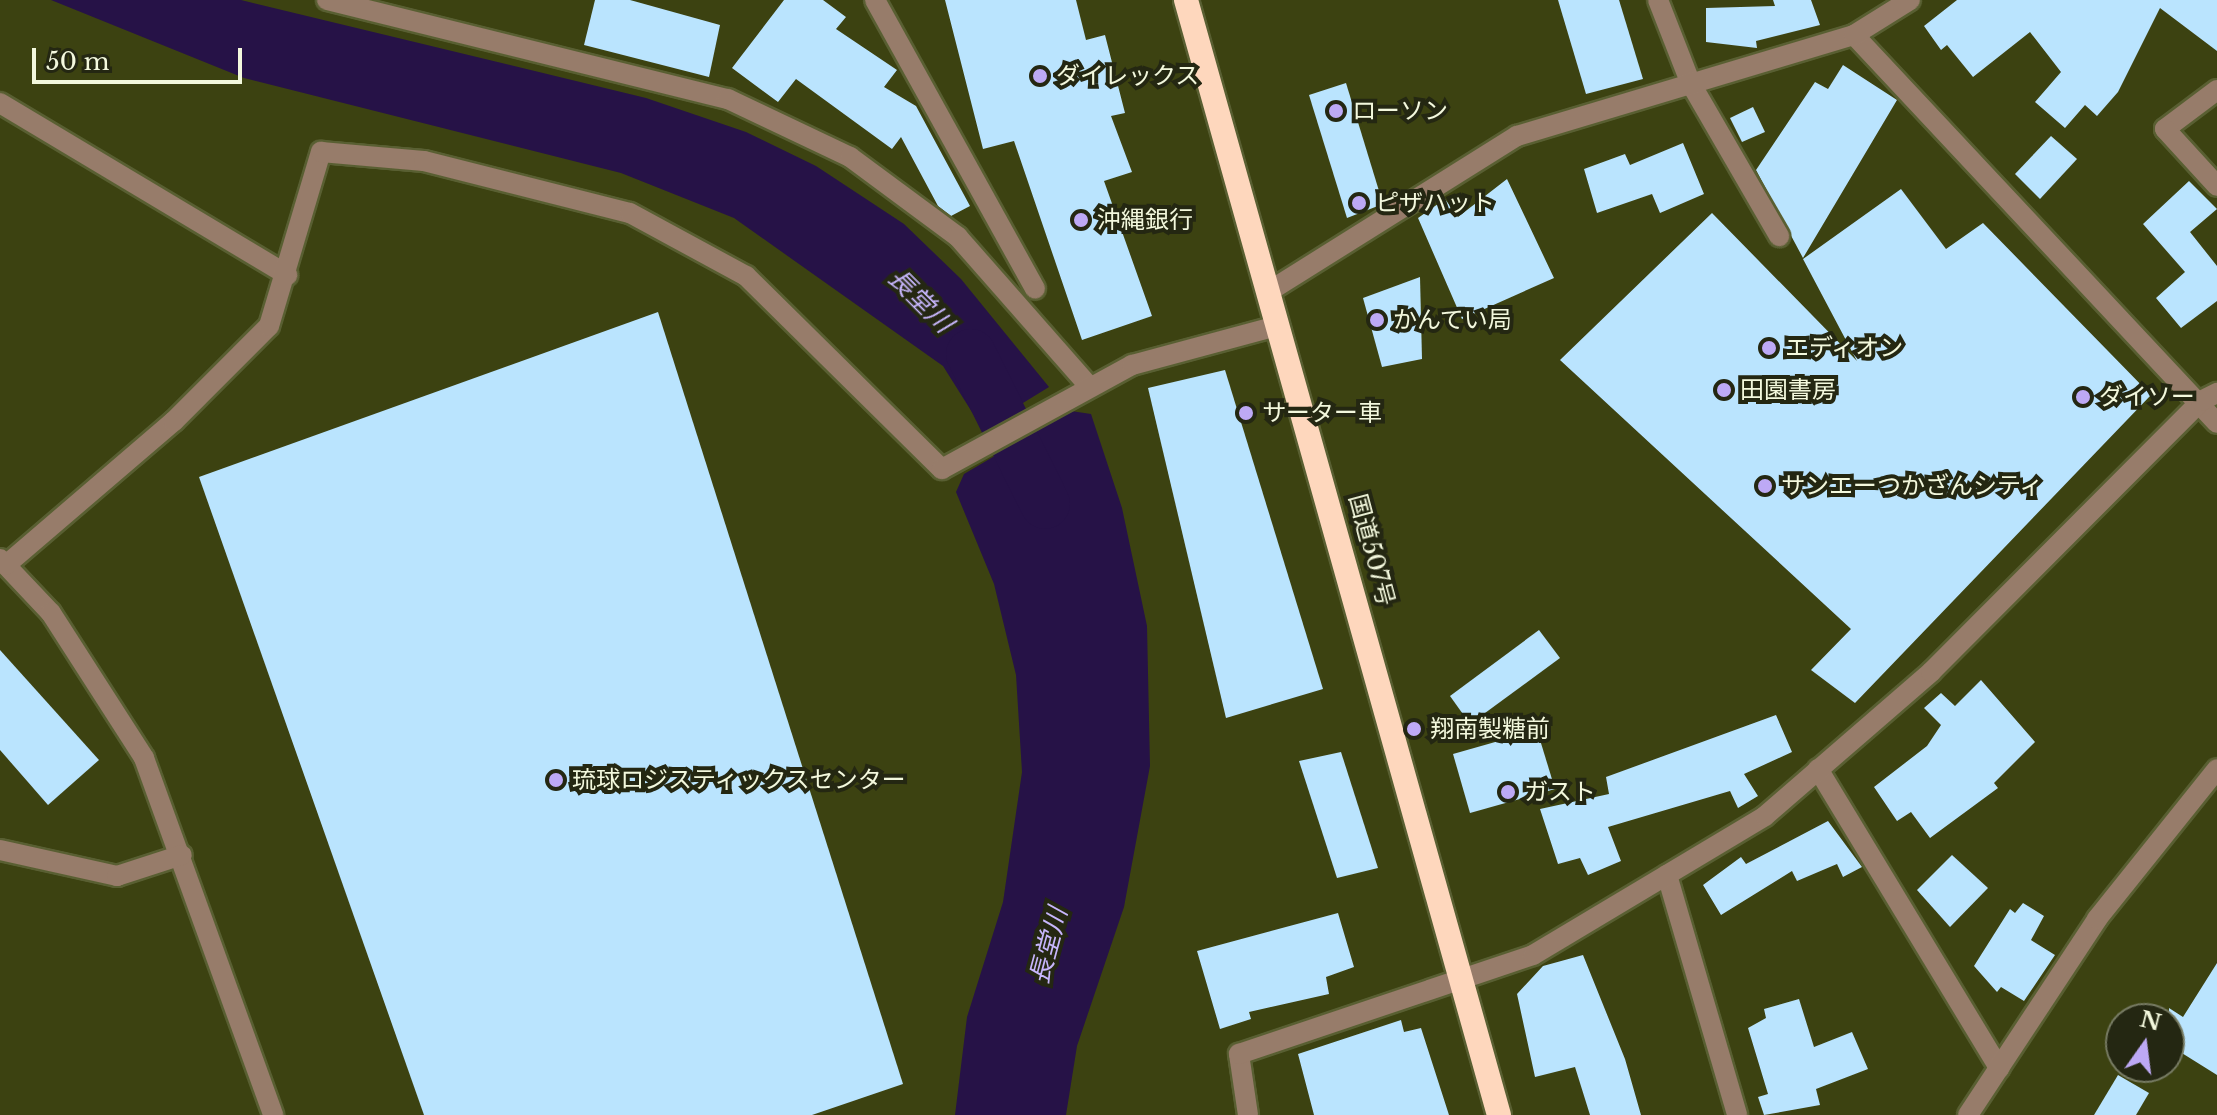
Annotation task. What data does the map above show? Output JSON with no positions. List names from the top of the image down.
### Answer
{
  "streets": {
    "highway": ["国道507号"]
  },
  "water": ["長堂川"],
  "places": [
    "ダイレックス",
    "ローソン",
    "ピザハット",
    "沖縄銀行",
    "かんてい局",
    "エディオン",
    "田園書房",
    "ダイソー",
    "サーター車",
    "サンエーつかざんシティ",
    "翔南製糖前",
    "琉球ロジスティックスセンター",
    "ガスト"
  ],
  "scale_bar": "50 m",
  "north": "top"
}
